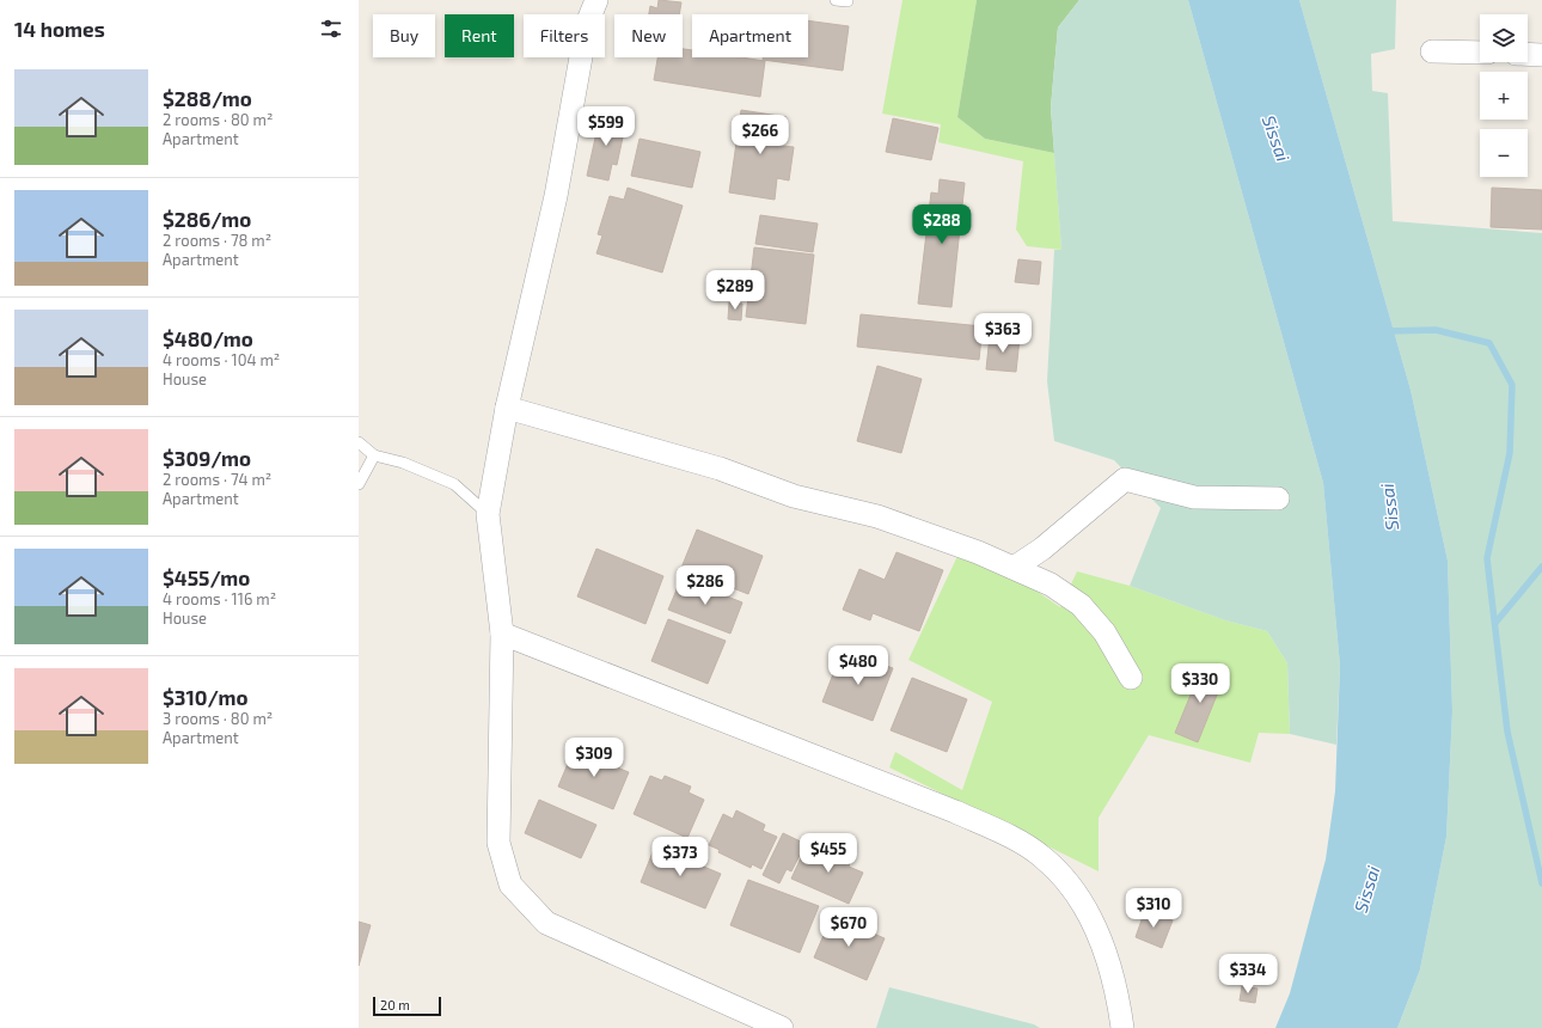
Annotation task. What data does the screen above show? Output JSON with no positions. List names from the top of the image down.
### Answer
{
  "water": ["Sissai"],
  "scale_bar": "20 m",
  "page": {
    "heading": "14 homes",
    "map_buttons": ["+", "−"],
    "chip": [
      "Buy",
      "Rent",
      "Filters",
      "New",
      "Apartment"
    ],
    "list": [
      {
        "name": "$288/mo",
        "note": "2 rooms · 80 m² · Apartment"
      },
      {
        "name": "$286/mo",
        "note": "2 rooms · 78 m² · Apartment"
      },
      {
        "name": "$480/mo",
        "note": "4 rooms · 104 m² · House"
      },
      {
        "name": "$309/mo",
        "note": "2 rooms · 74 m² · Apartment"
      },
      {
        "name": "$455/mo",
        "note": "4 rooms · 116 m² · House"
      },
      {
        "name": "$310/mo",
        "note": "3 rooms · 80 m² · Apartment"
      }
    ],
    "price": [
      "$599",
      "$266",
      "$288",
      "$289",
      "$363",
      "$286",
      "$480",
      "$330",
      "$309",
      "$455",
      "$373",
      "$310",
      "$670",
      "$334"
    ],
    "scale": "20 m"
  }
}
